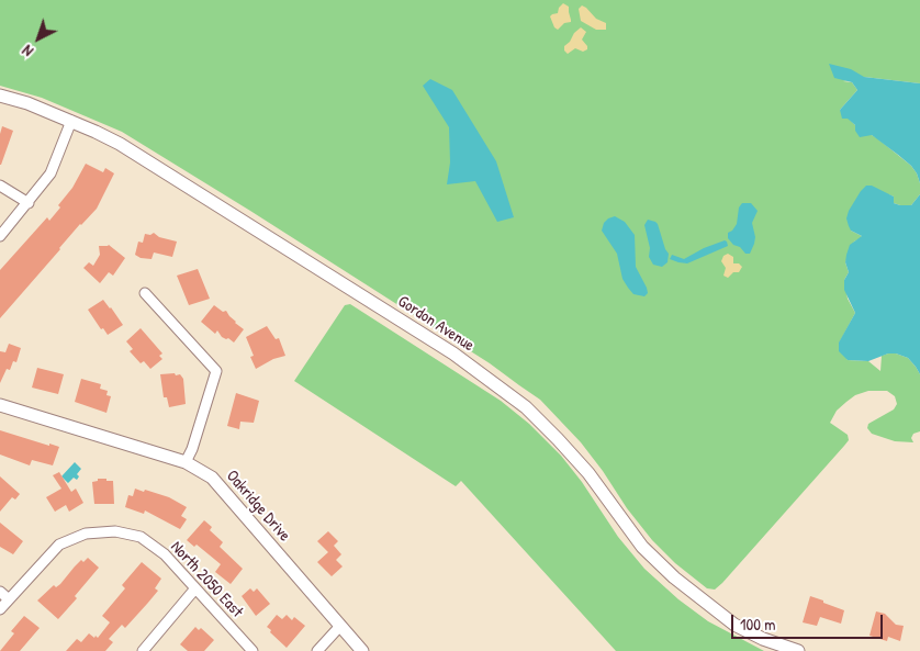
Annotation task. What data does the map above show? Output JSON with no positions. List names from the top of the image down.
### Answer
{
  "streets": {
    "main road": ["Gordon Avenue", "Oakridge Drive"],
    "street": ["North 2050 East"]
  },
  "scale_bar": "100 m",
  "north": "bottom left"
}
